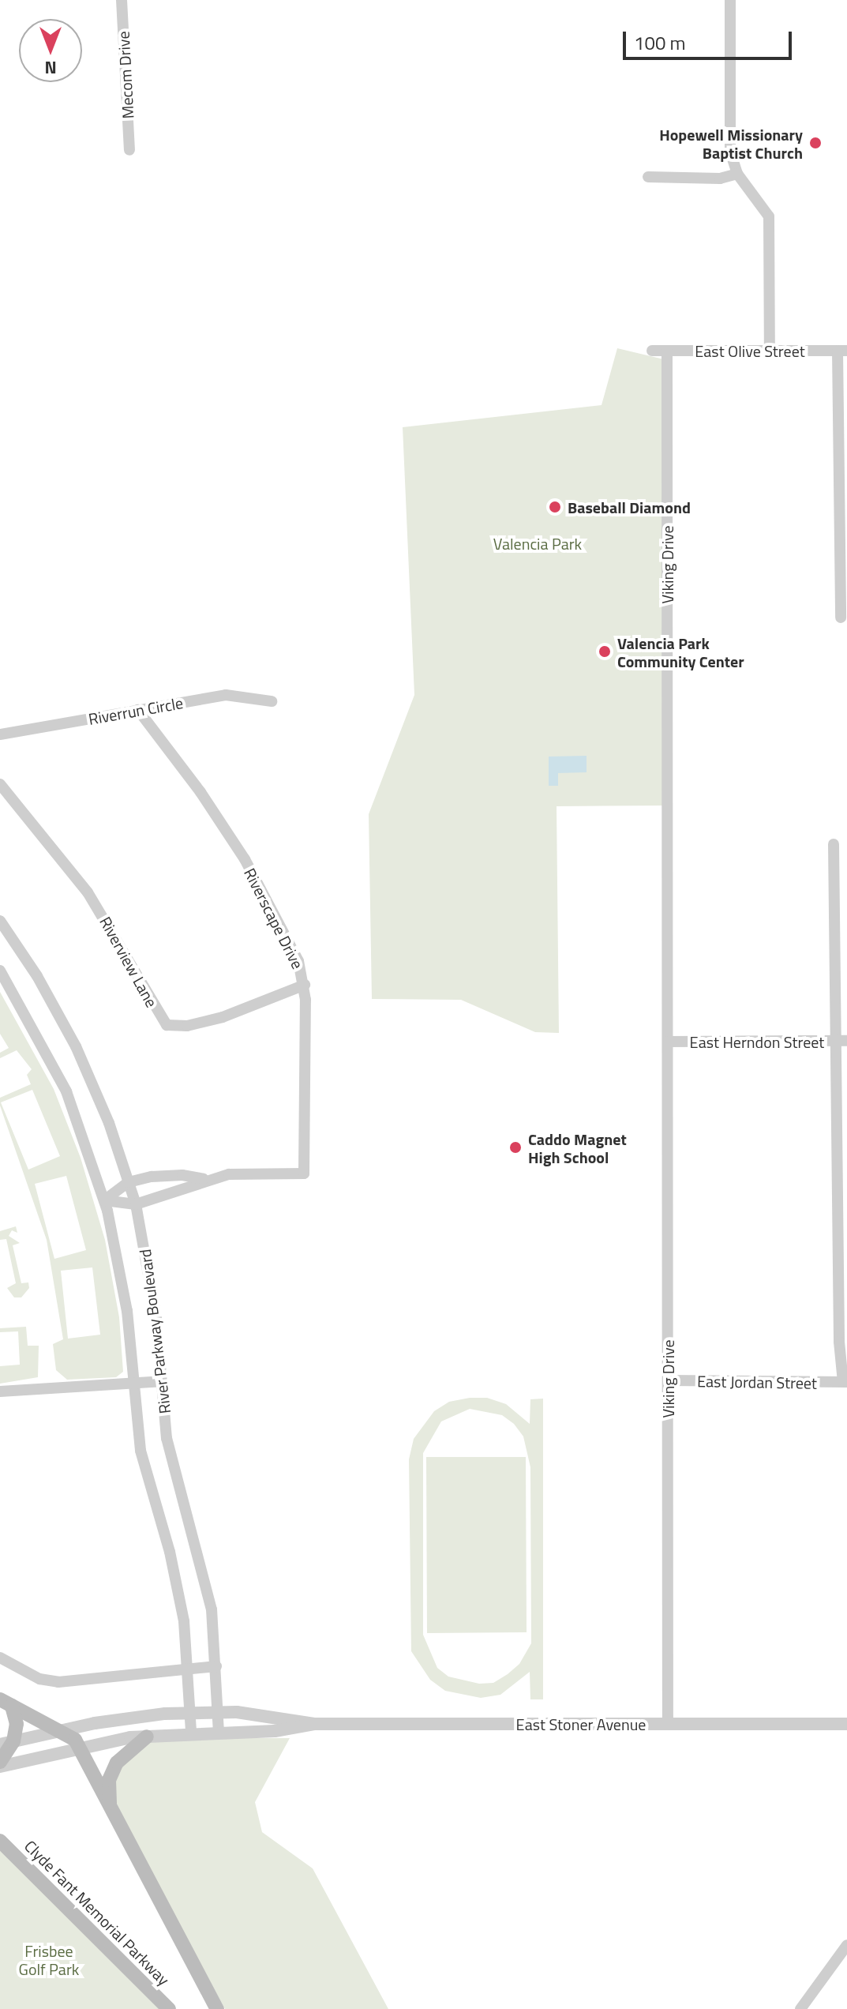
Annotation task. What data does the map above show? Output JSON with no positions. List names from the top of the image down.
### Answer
{
  "streets": {
    "main road": ["Clyde Fant Memorial Parkway"],
    "street": [
      "Mecom Drive",
      "East Olive Street",
      "Viking Drive",
      "Riverrun Circle",
      "Riverscape Drive",
      "Riverview Lane",
      "East Herndon Street",
      "River Parkway Boulevard",
      "East Jordan Street",
      "East Stoner Avenue"
    ]
  },
  "crossings": [
    ["East Olive Street", "Viking Drive"],
    ["Viking Drive", "East Herndon Street"],
    ["Viking Drive", "East Jordan Street"],
    ["Viking Drive", "East Stoner Avenue"],
    ["Riverrun Circle", "Riverscape Drive"],
    ["Riverscape Drive", "Riverview Lane"],
    ["Riverscape Drive", "River Parkway Boulevard"],
    ["River Parkway Boulevard", "East Stoner Avenue"]
  ],
  "parks": ["Valencia Park", "Frisbee Golf Park"],
  "places": [
    "Hopewell Missionary Baptist Church",
    "Baseball Diamond",
    "Valencia Park Community Center",
    "Caddo Magnet High School"
  ],
  "scale_bar": "100 m",
  "north": "bottom"
}
